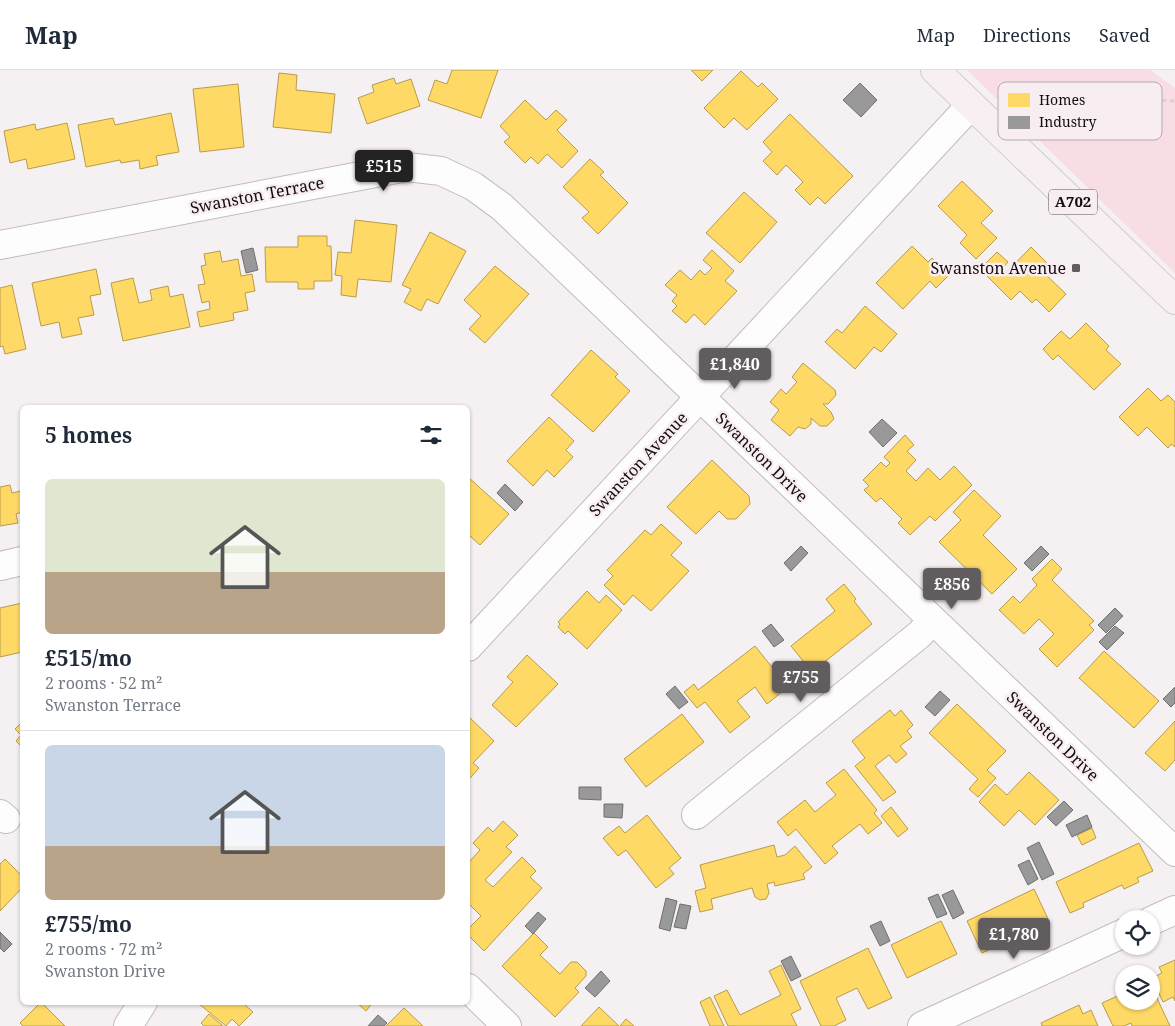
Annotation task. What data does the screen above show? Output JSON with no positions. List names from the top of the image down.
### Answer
{
  "streets": {
    "main road": ["A702"],
    "street": ["Swanston Terrace", "Swanston Drive", "Swanston Avenue"]
  },
  "crossings": [
    ["Swanston Terrace", "Swanston Drive"],
    ["Swanston Terrace", "Swanston Avenue"],
    ["A702", "Swanston Avenue"],
    ["Swanston Drive", "Swanston Avenue"]
  ],
  "places": {
    "transit": ["Swanston Avenue"]
  },
  "legend": ["Homes", "Industry"],
  "page": {
    "header": "Map",
    "nav": ["Map", "Directions", "Saved"],
    "price": [
      "£515",
      "£1,840",
      "£856",
      "£755",
      "£1,780"
    ],
    "heading": "5 homes",
    "list": [
      {
        "name": "£515/mo",
        "note": "2 rooms · 52 m² · Swanston Terrace"
      },
      {
        "name": "£755/mo",
        "note": "2 rooms · 72 m² · Swanston Drive"
      }
    ]
  }
}
